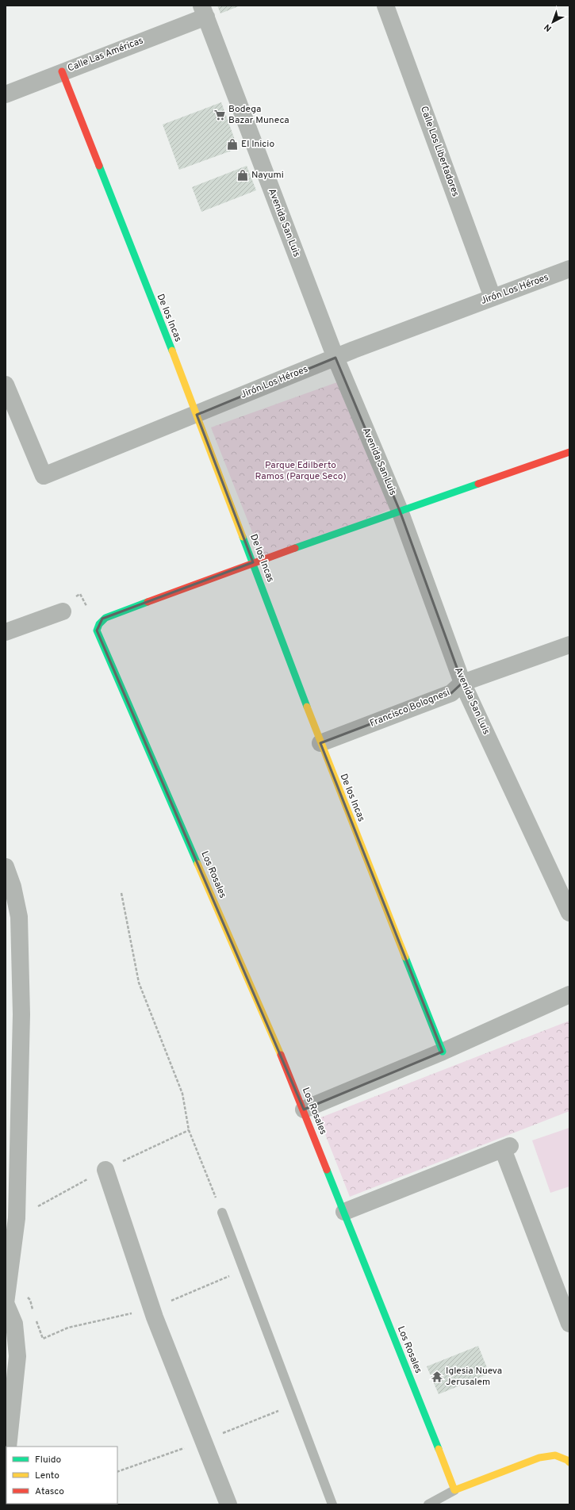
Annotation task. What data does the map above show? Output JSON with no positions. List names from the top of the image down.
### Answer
{
  "streets": {
    "street": [
      "Calle Las Américas",
      "Calle Los Libertadores",
      "Avenida San Luis",
      "Jirón Los Héroes",
      "De los Incas",
      "Francisco Bolognesi",
      "Los Rosales"
    ]
  },
  "crossings": [
    ["Calle Las Américas", "Avenida San Luis"],
    ["Calle Las Américas", "De los Incas"],
    ["Calle Los Libertadores", "Jirón Los Héroes"],
    ["Avenida San Luis", "Jirón Los Héroes"],
    ["Avenida San Luis", "Francisco Bolognesi"],
    ["Jirón Los Héroes", "De los Incas"],
    ["De los Incas", "Francisco Bolognesi"],
    ["De los Incas", "Los Rosales"]
  ],
  "parks": ["Parque Edilberto Ramos (Parque Seco)"],
  "places": {
    "supermarket": ["Bodega Bazar Muneca"],
    "shop": ["El Inicio", "Nayumi"],
    "temple": ["Iglesia Nueva Jerusalem"]
  },
  "legend": ["Fluido", "Lento", "Atasco"],
  "north": "bottom left"
}
